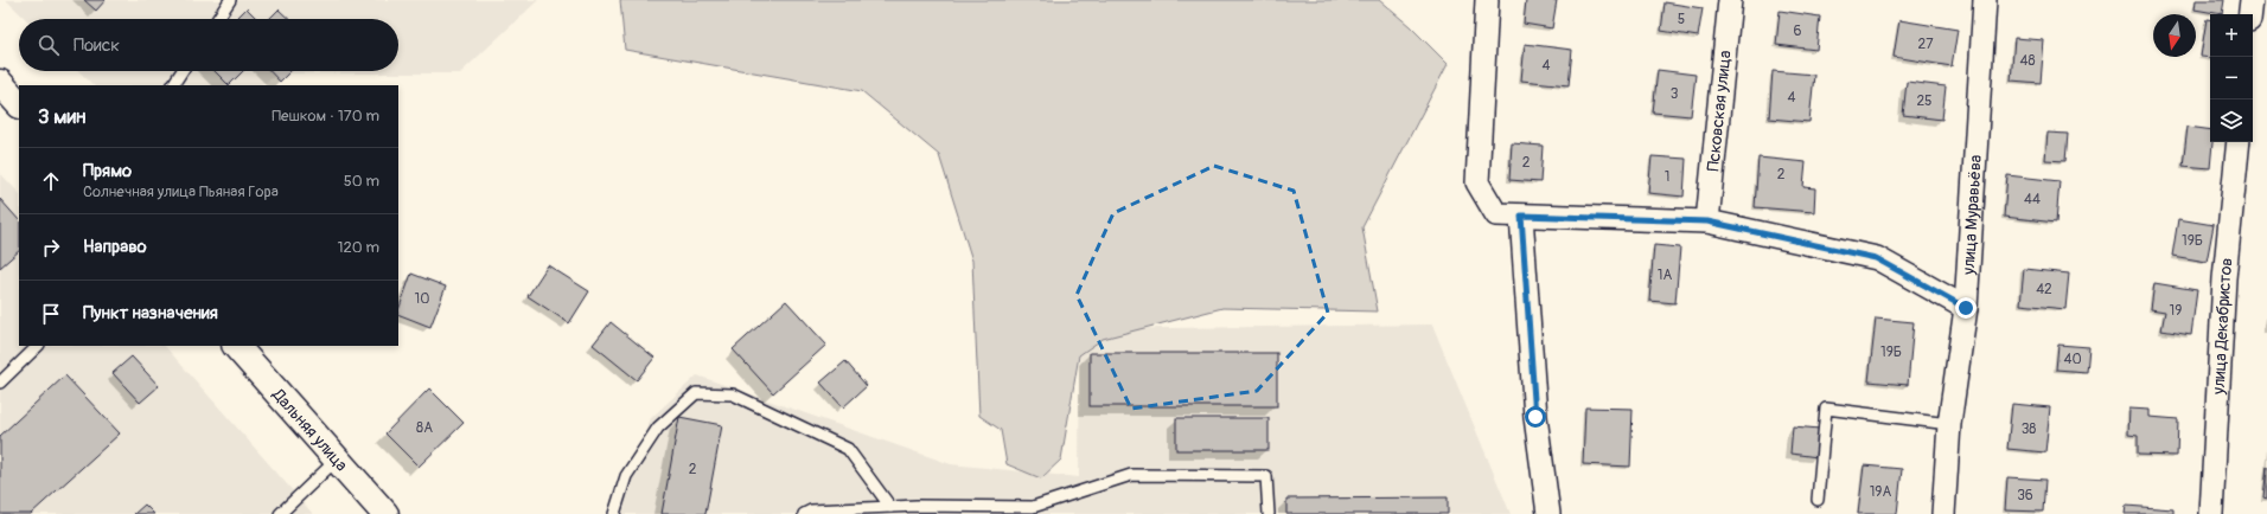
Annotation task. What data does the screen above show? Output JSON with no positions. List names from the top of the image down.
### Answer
{
  "streets": {
    "main road": ["Дальняя улица"],
    "street": ["Псковская улица", "улица Муравьёва", "улица Декабристов"]
  },
  "house_numbers": [
    "5",
    "6",
    "27",
    "48",
    "4",
    "3",
    "4",
    "25",
    "2",
    "2",
    "1",
    "44",
    "19Б",
    "1А",
    "42",
    "10",
    "19",
    "19Б",
    "40",
    "8А",
    "38",
    "2",
    "19А",
    "36"
  ],
  "north": "bottom",
  "page": {
    "map_buttons": ["+", "−"],
    "search": "Поиск",
    "heading": ["3 мин", "Пешком · 170 m"],
    "list": [
      ["Прямо", "Солнечная улица Пьяная Гора", "50 m"],
      ["Направо", "120 m"],
      "Пункт назначения"
    ]
  }
}
